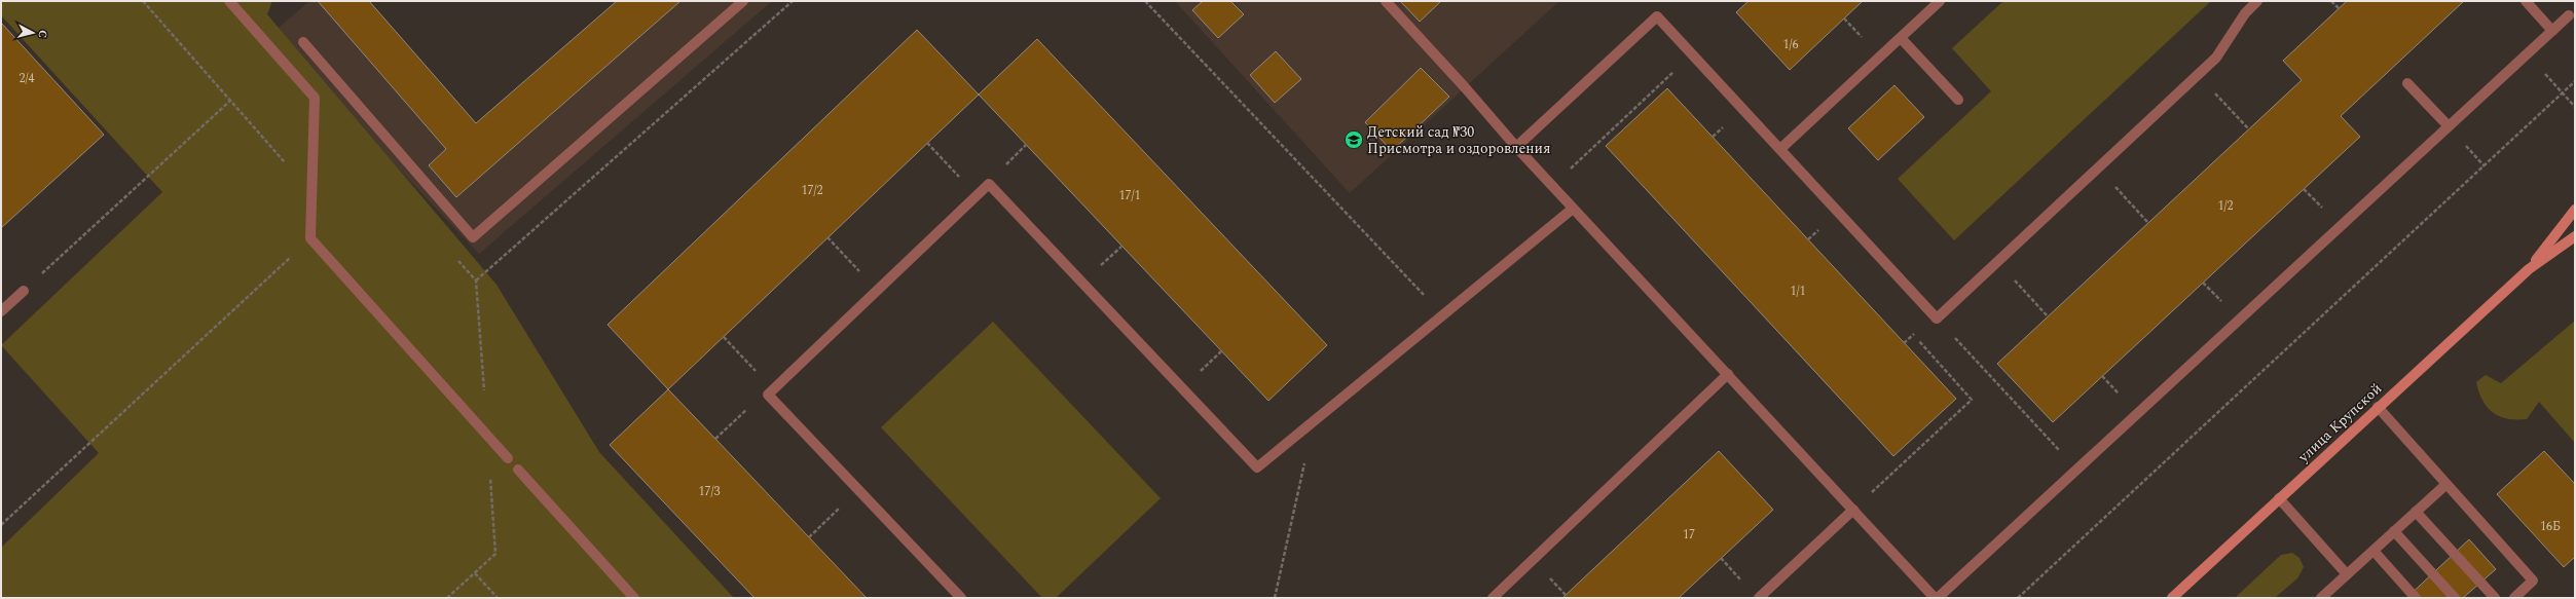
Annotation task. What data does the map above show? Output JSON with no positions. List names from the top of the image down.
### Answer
{
  "streets": {
    "main road": ["улица Крупской"]
  },
  "places": {
    "school or university": ["Детский сад №30 Присмотра и оздоровления"]
  },
  "house_numbers": [
    "1/6",
    "2/4",
    "17/2",
    "17/1",
    "1/2",
    "1/1",
    "17/3",
    "16Б",
    "17"
  ],
  "north": "right"
}
